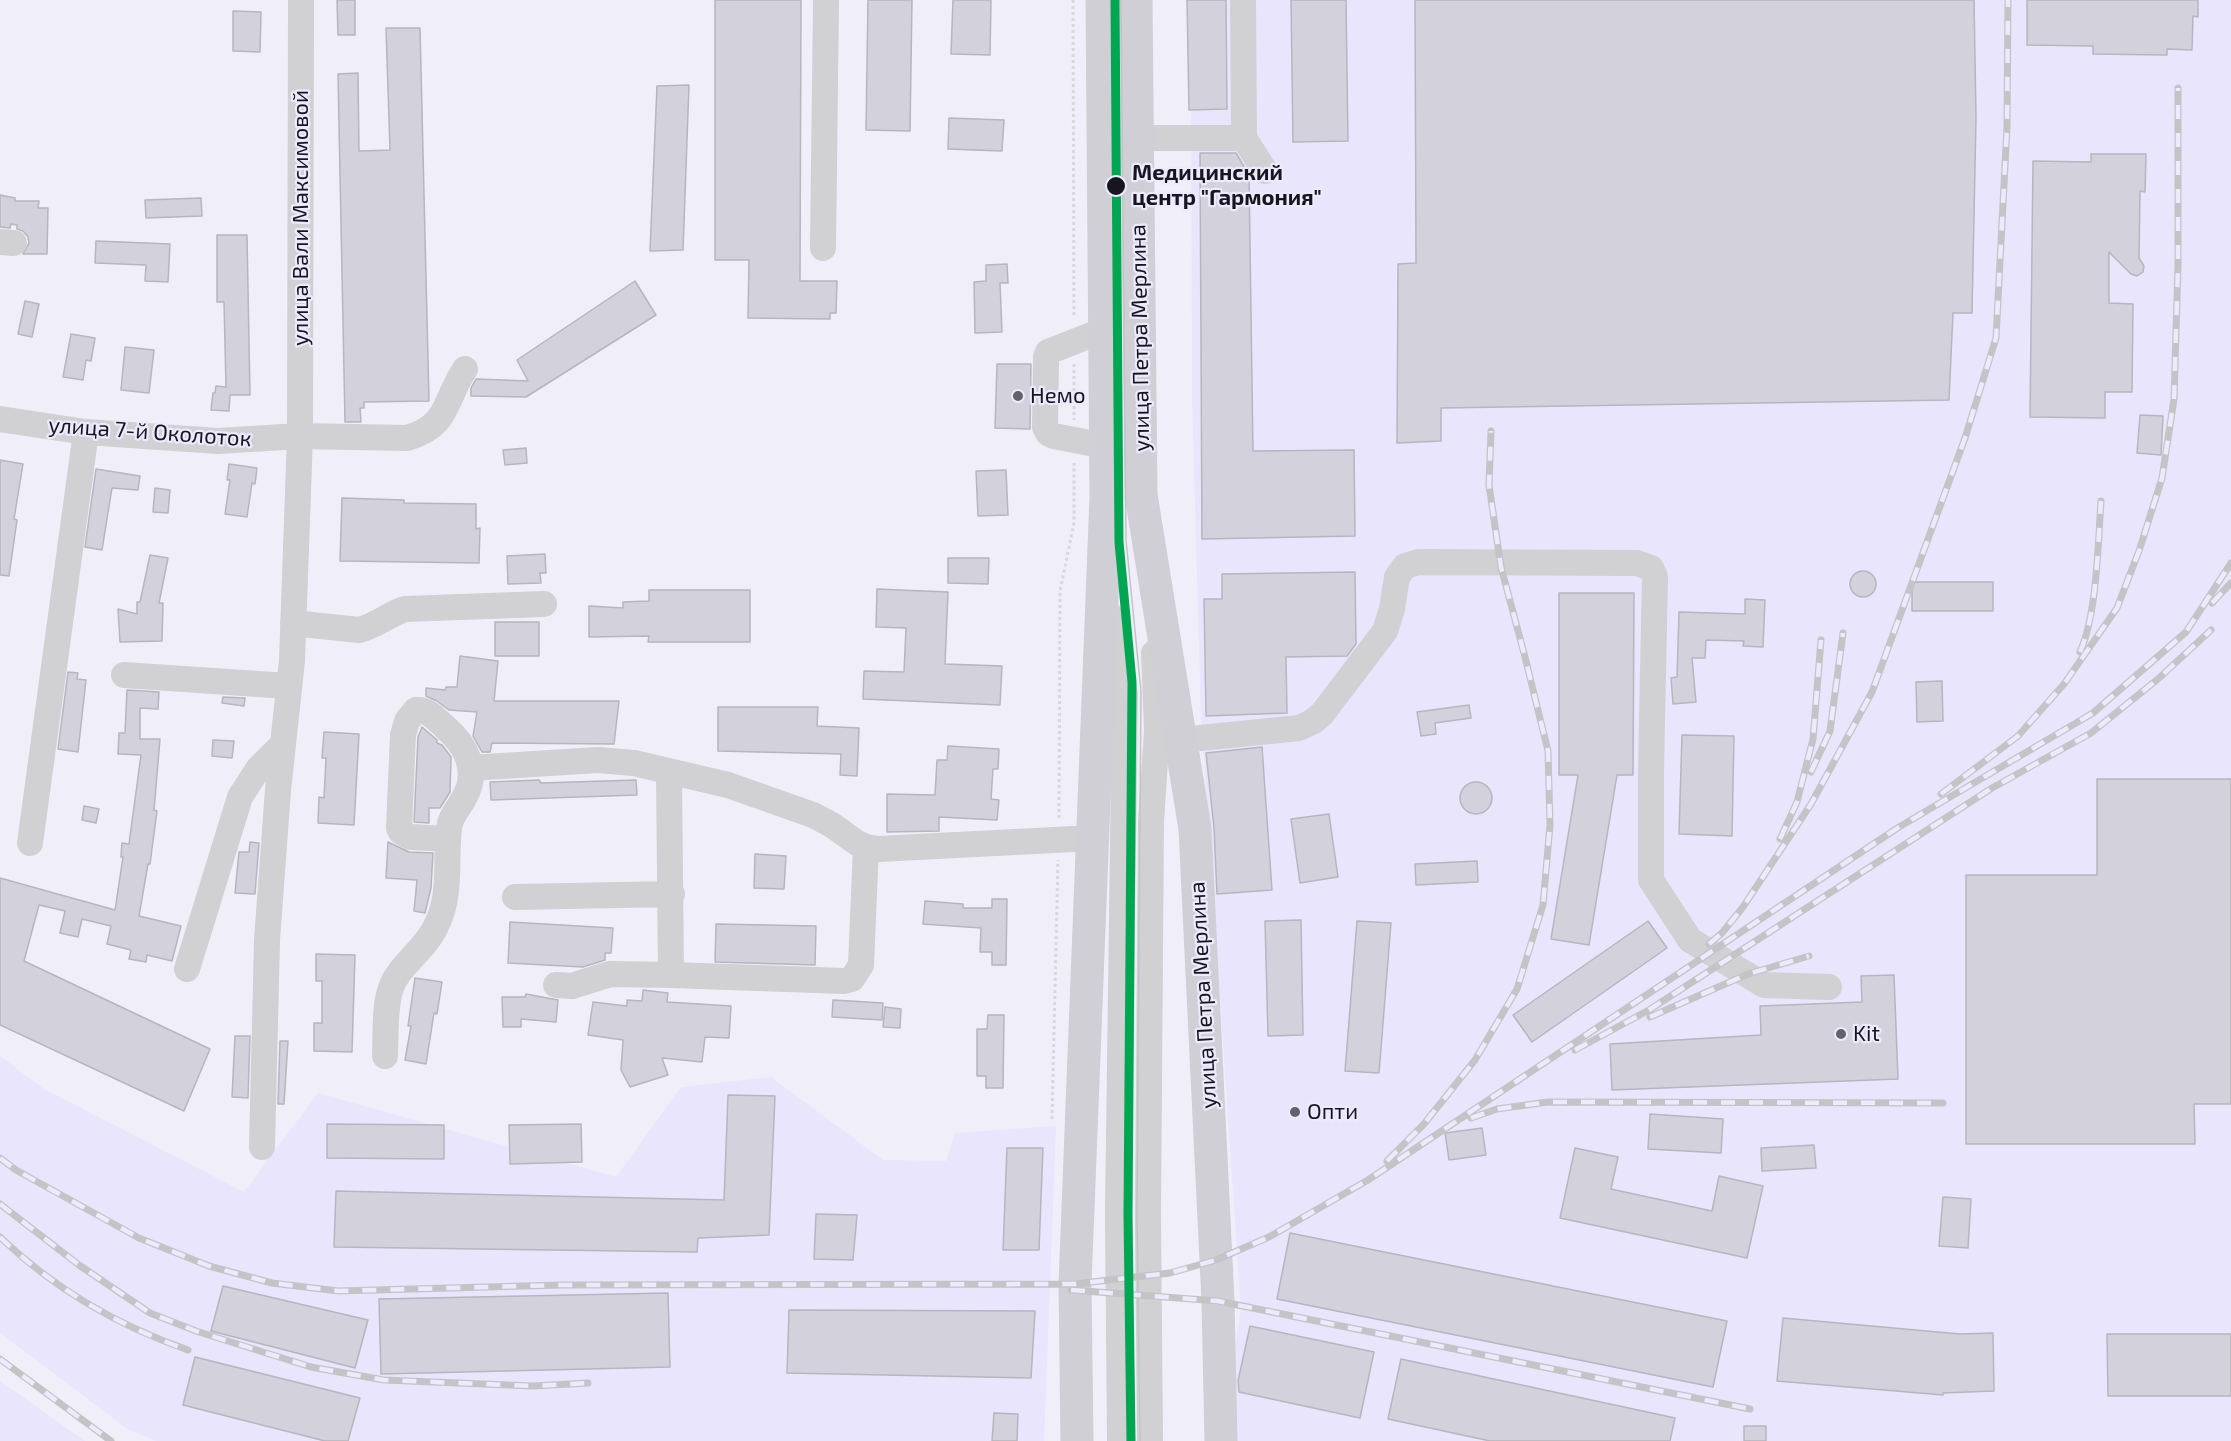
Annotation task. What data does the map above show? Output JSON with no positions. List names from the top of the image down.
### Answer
{
  "streets": {
    "main road": ["улица Петра Мерлина"],
    "street": ["улица Вали Максимовой", "улица 7-й Околоток"]
  },
  "crossings": [
    ["улица Вали Максимовой", "улица 7-й Околоток"]
  ],
  "places": [
    "Медицинский центр \"Гармония\"",
    "Немо",
    "Kit",
    "Опти"
  ]
}
